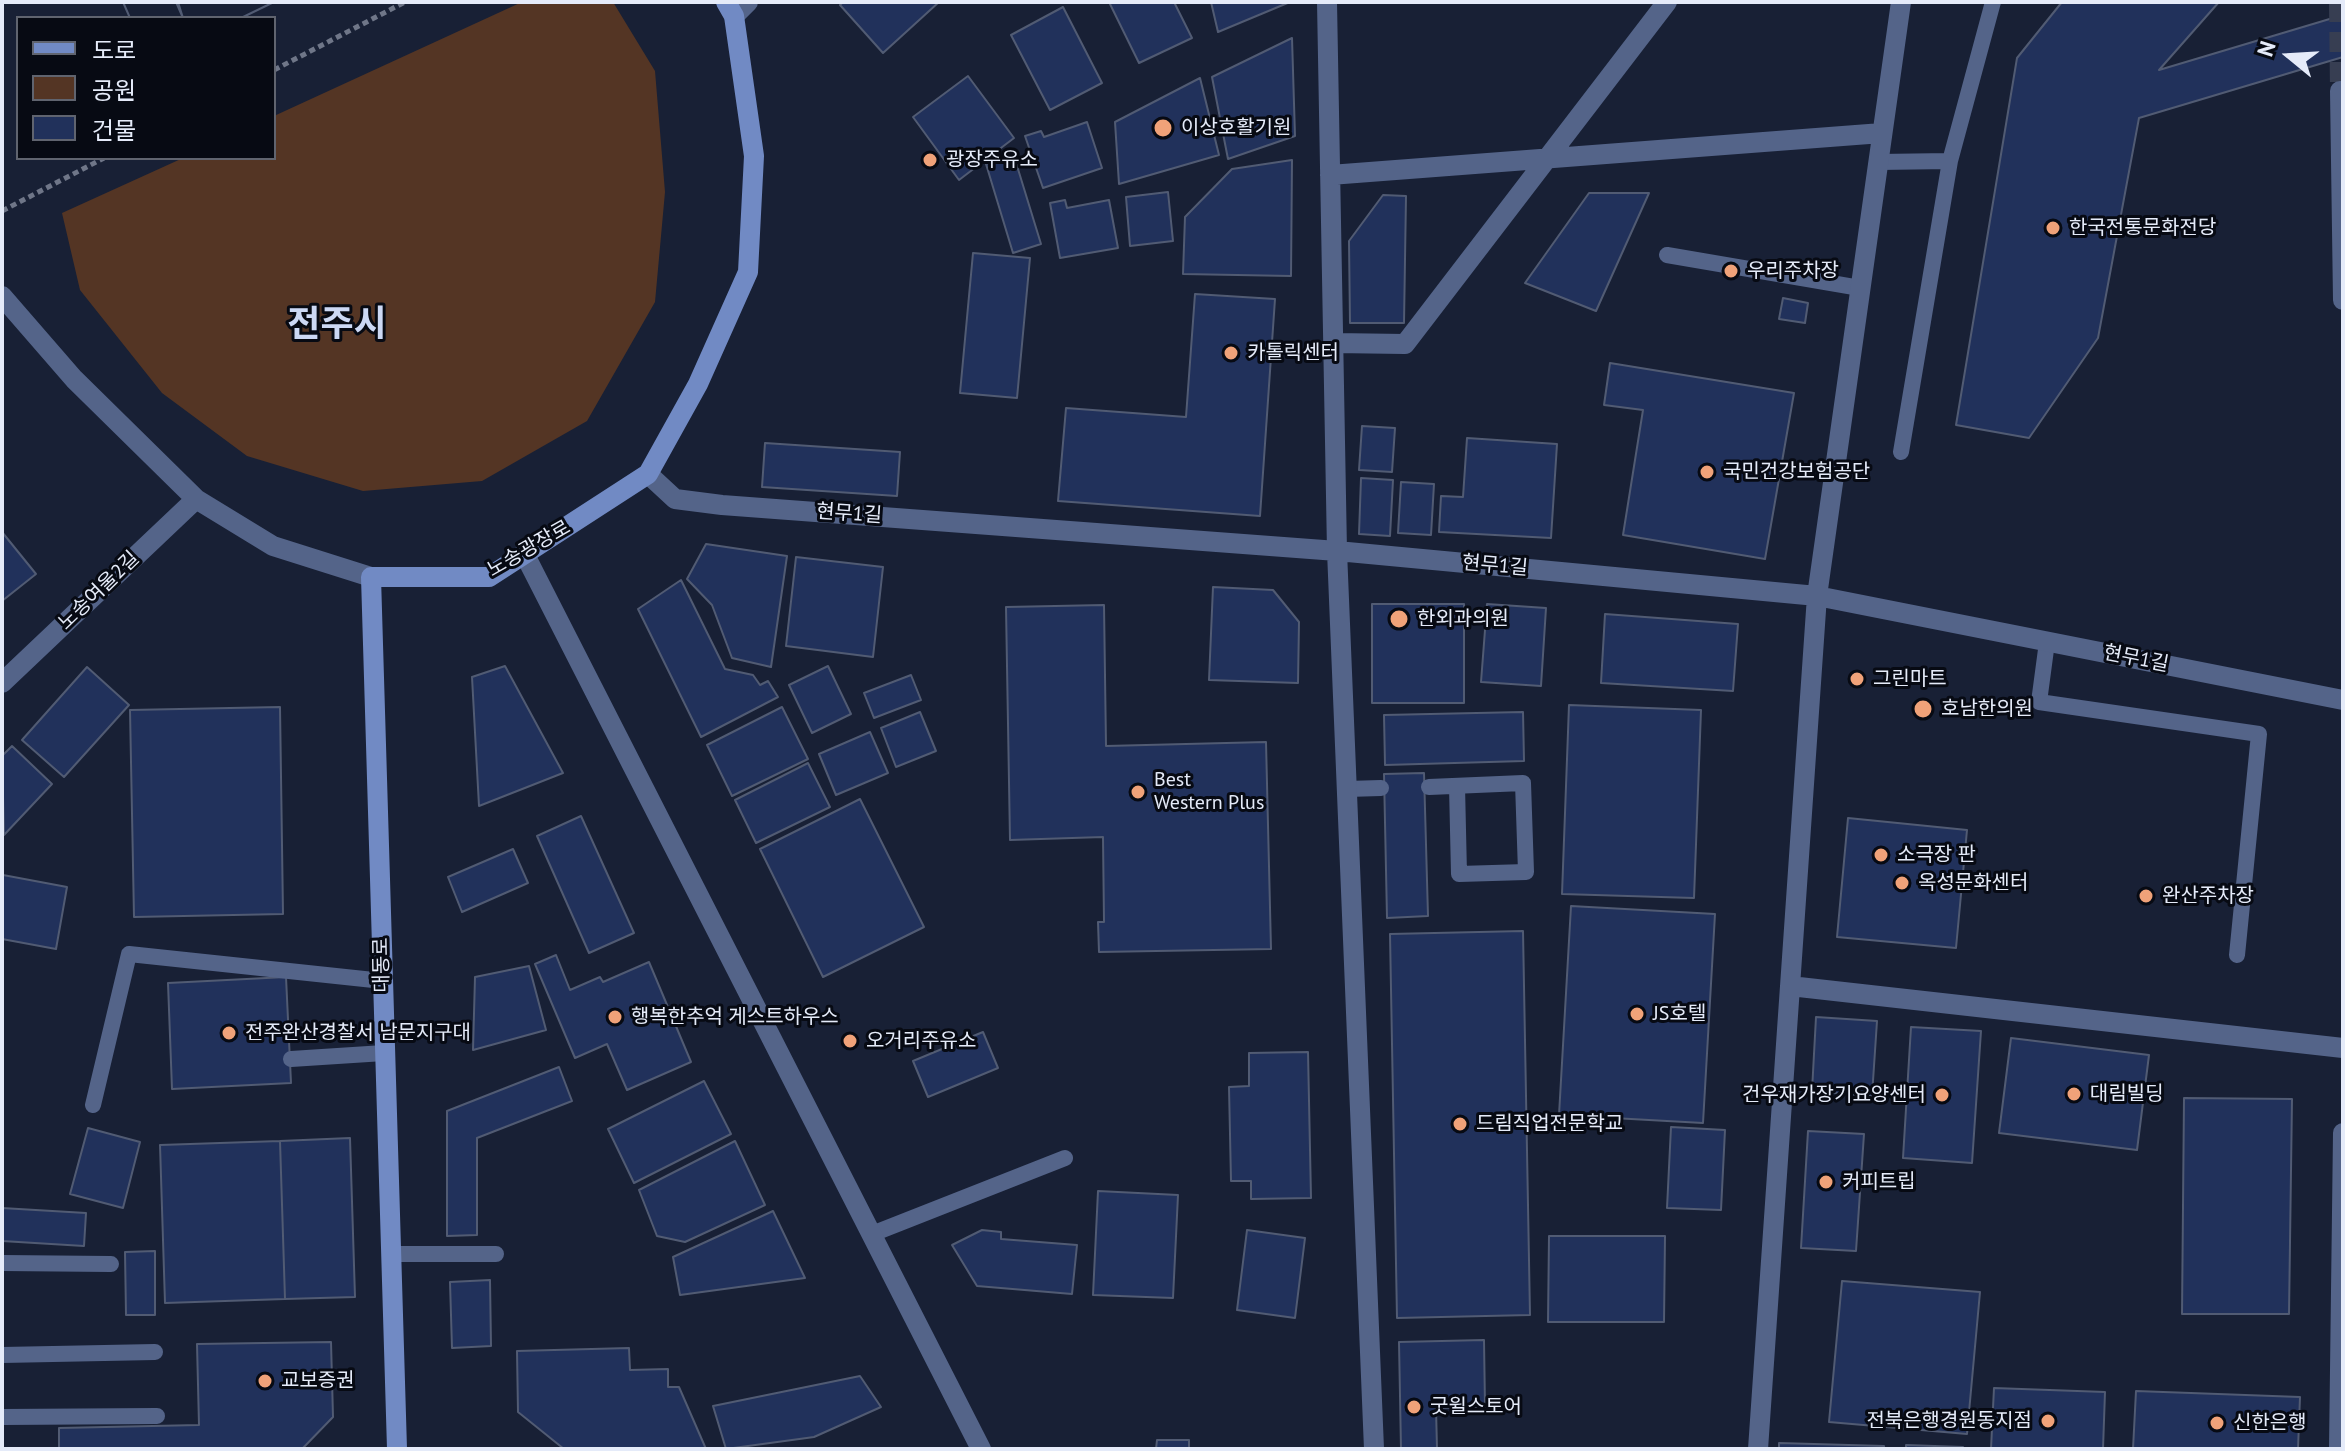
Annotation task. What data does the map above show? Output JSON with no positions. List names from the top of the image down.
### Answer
{
  "streets": {
    "street": [
      "현무1길",
      "노송광장로",
      "노송여울2길",
      "대동로"
    ]
  },
  "crossings": [
    ["현무1길", "노송광장로"],
    ["노송광장로", "노송여울2길"],
    ["노송광장로", "대동로"]
  ],
  "districts": ["전주시"],
  "places": [
    "이상호활기원",
    "광장주유소",
    "한국전통문화전당",
    "우리주차장",
    "카톨릭센터",
    "국민건강보험공단",
    "한외과의원",
    "그린마트",
    "호남한의원",
    "Best Western Plus",
    "소극장 판",
    "옥성문화센터",
    "완산주차장",
    "JS호텔",
    "행복한추억 게스트하우스",
    "전주완산경찰서 남문지구대",
    "오거리주유소",
    "대림빌딩",
    "건우재가장기요양센터",
    "드림직업전문학교",
    "커피트립",
    "교보증권",
    "굿윌스토어",
    "전북은행경원동지점",
    "신한은행"
  ],
  "legend": ["도로", "공원", "건물"],
  "north": "left"
}
